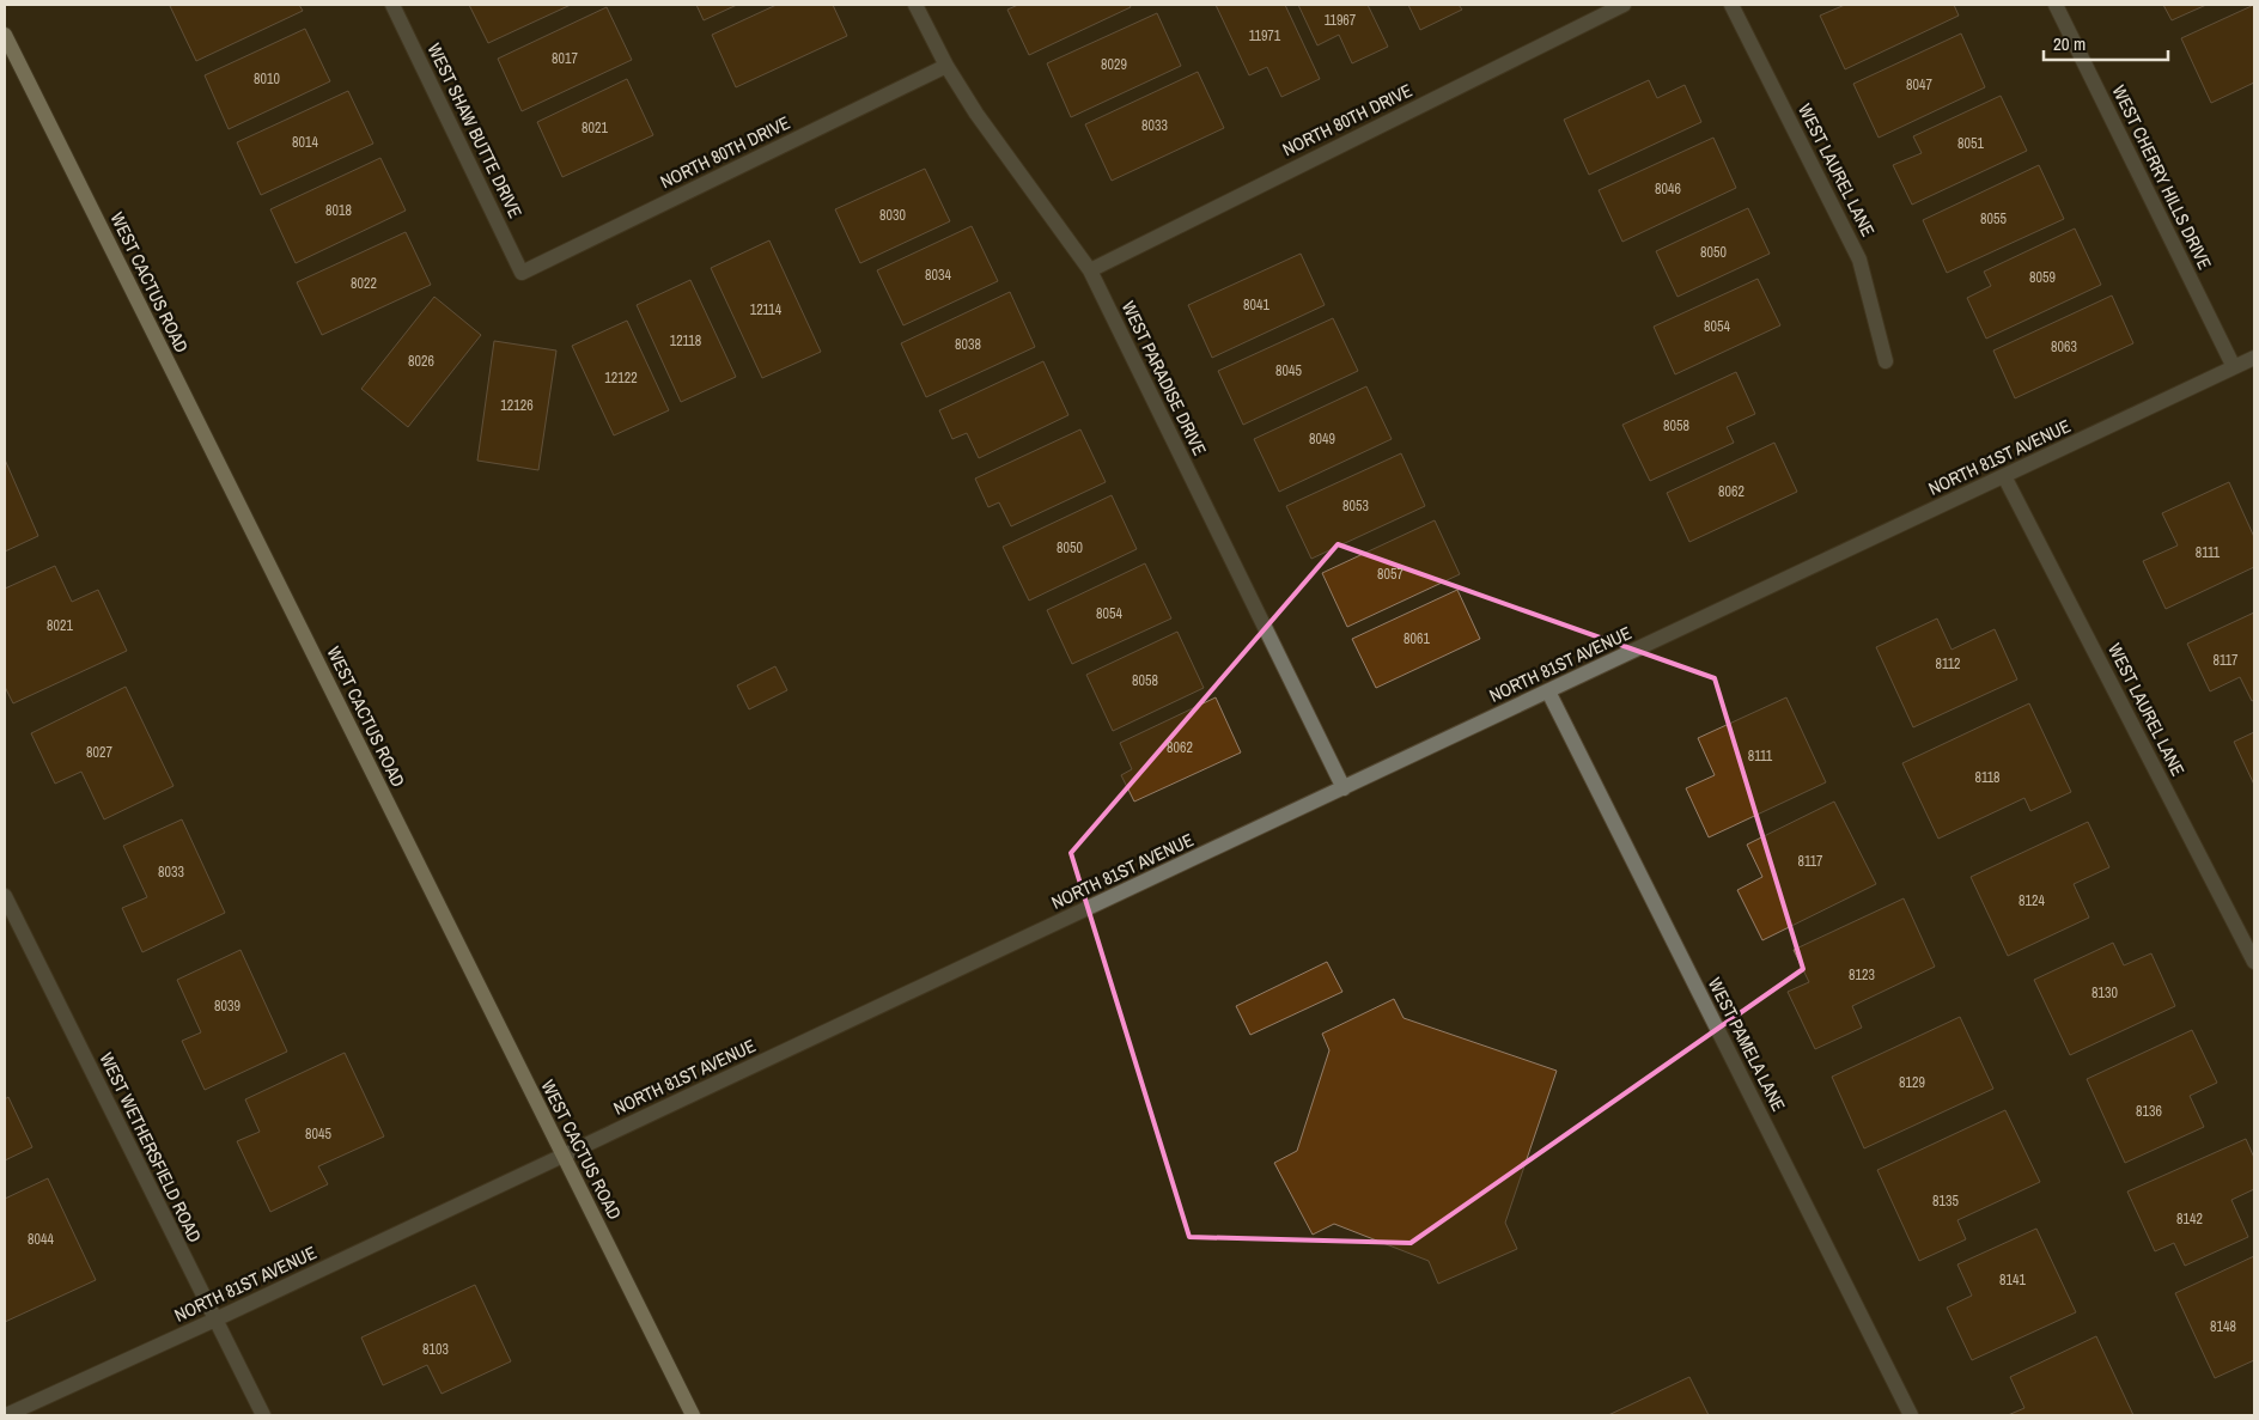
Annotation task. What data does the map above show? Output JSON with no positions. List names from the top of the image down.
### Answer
{
  "streets": {
    "main road": ["WEST CACTUS ROAD"],
    "street": [
      "NORTH 80TH DRIVE",
      "WEST SHAW BUTTE DRIVE",
      "WEST LAUREL LANE",
      "WEST CHERRY HILLS DRIVE",
      "WEST PARADISE DRIVE",
      "NORTH 81ST AVENUE",
      "WEST PAMELA LANE",
      "WEST WETHERSFIELD ROAD"
    ]
  },
  "crossings": [
    ["NORTH 80TH DRIVE", "WEST SHAW BUTTE DRIVE"],
    ["NORTH 80TH DRIVE", "WEST PARADISE DRIVE"],
    ["WEST LAUREL LANE", "NORTH 81ST AVENUE"],
    ["WEST CHERRY HILLS DRIVE", "NORTH 81ST AVENUE"],
    ["WEST CACTUS ROAD", "NORTH 81ST AVENUE"],
    ["WEST PARADISE DRIVE", "NORTH 81ST AVENUE"],
    ["NORTH 81ST AVENUE", "WEST PAMELA LANE"],
    ["NORTH 81ST AVENUE", "WEST WETHERSFIELD ROAD"]
  ],
  "house_numbers": [
    "11967",
    "11971",
    "8017",
    "8029",
    "8010",
    "8047",
    "8033",
    "8021",
    "8014",
    "8051",
    "8046",
    "8018",
    "8030",
    "8055",
    "8050",
    "8034",
    "8059",
    "8022",
    "8041",
    "12114",
    "8054",
    "12118",
    "8038",
    "8063",
    "8026",
    "8045",
    "12122",
    "12126",
    "8058",
    "8049",
    "8062",
    "8053",
    "8050",
    "8111",
    "8057",
    "8054",
    "8021",
    "8061",
    "8117",
    "8112",
    "8058",
    "8062",
    "8027",
    "8111",
    "8118",
    "8117",
    "8033",
    "8124",
    "8123",
    "8130",
    "8039",
    "8129",
    "8136",
    "8045",
    "8135",
    "8142",
    "8044",
    "8141",
    "8148",
    "8103"
  ],
  "scale_bar": "20 m"
}
